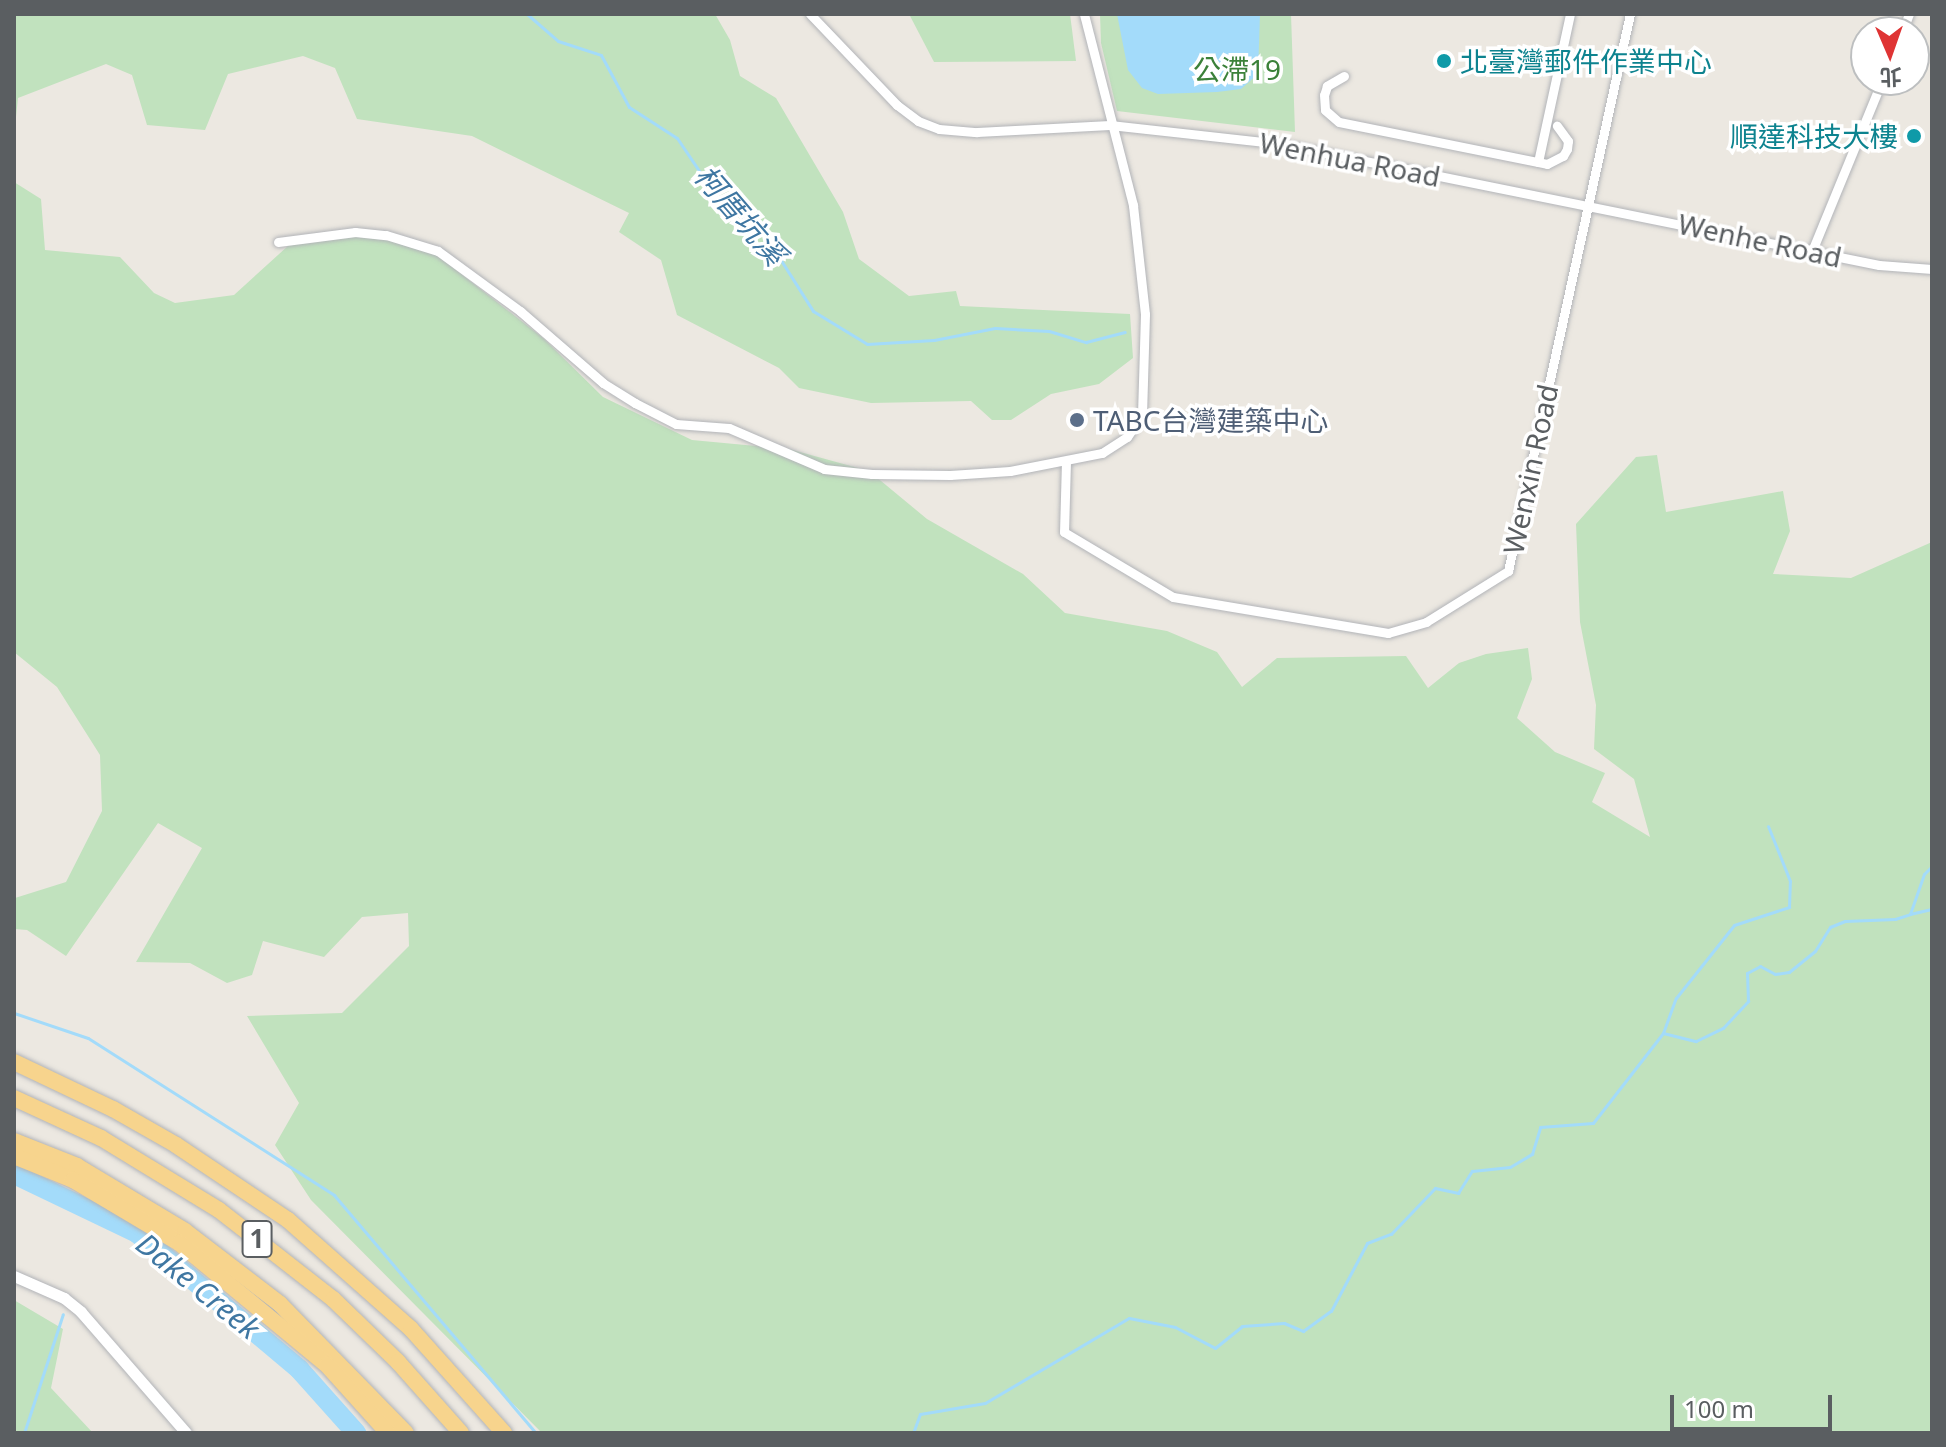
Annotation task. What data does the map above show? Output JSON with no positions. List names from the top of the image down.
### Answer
{
  "streets": {
    "highway": ["1"],
    "street": ["Wenhua Road", "Wenhe Road", "Wenxin Road"]
  },
  "crossings": [
    ["Wenhua Road", "Wenhe Road"],
    ["Wenhua Road", "Wenxin Road"],
    ["Wenhe Road", "Wenxin Road"]
  ],
  "water": ["柯厝坑溪", "Dake Creek"],
  "parks": ["公滯19"],
  "places": ["北臺灣郵件作業中心", "順達科技大樓", "TABC台灣建築中心"],
  "scale_bar": "100 m",
  "north": "bottom"
}
